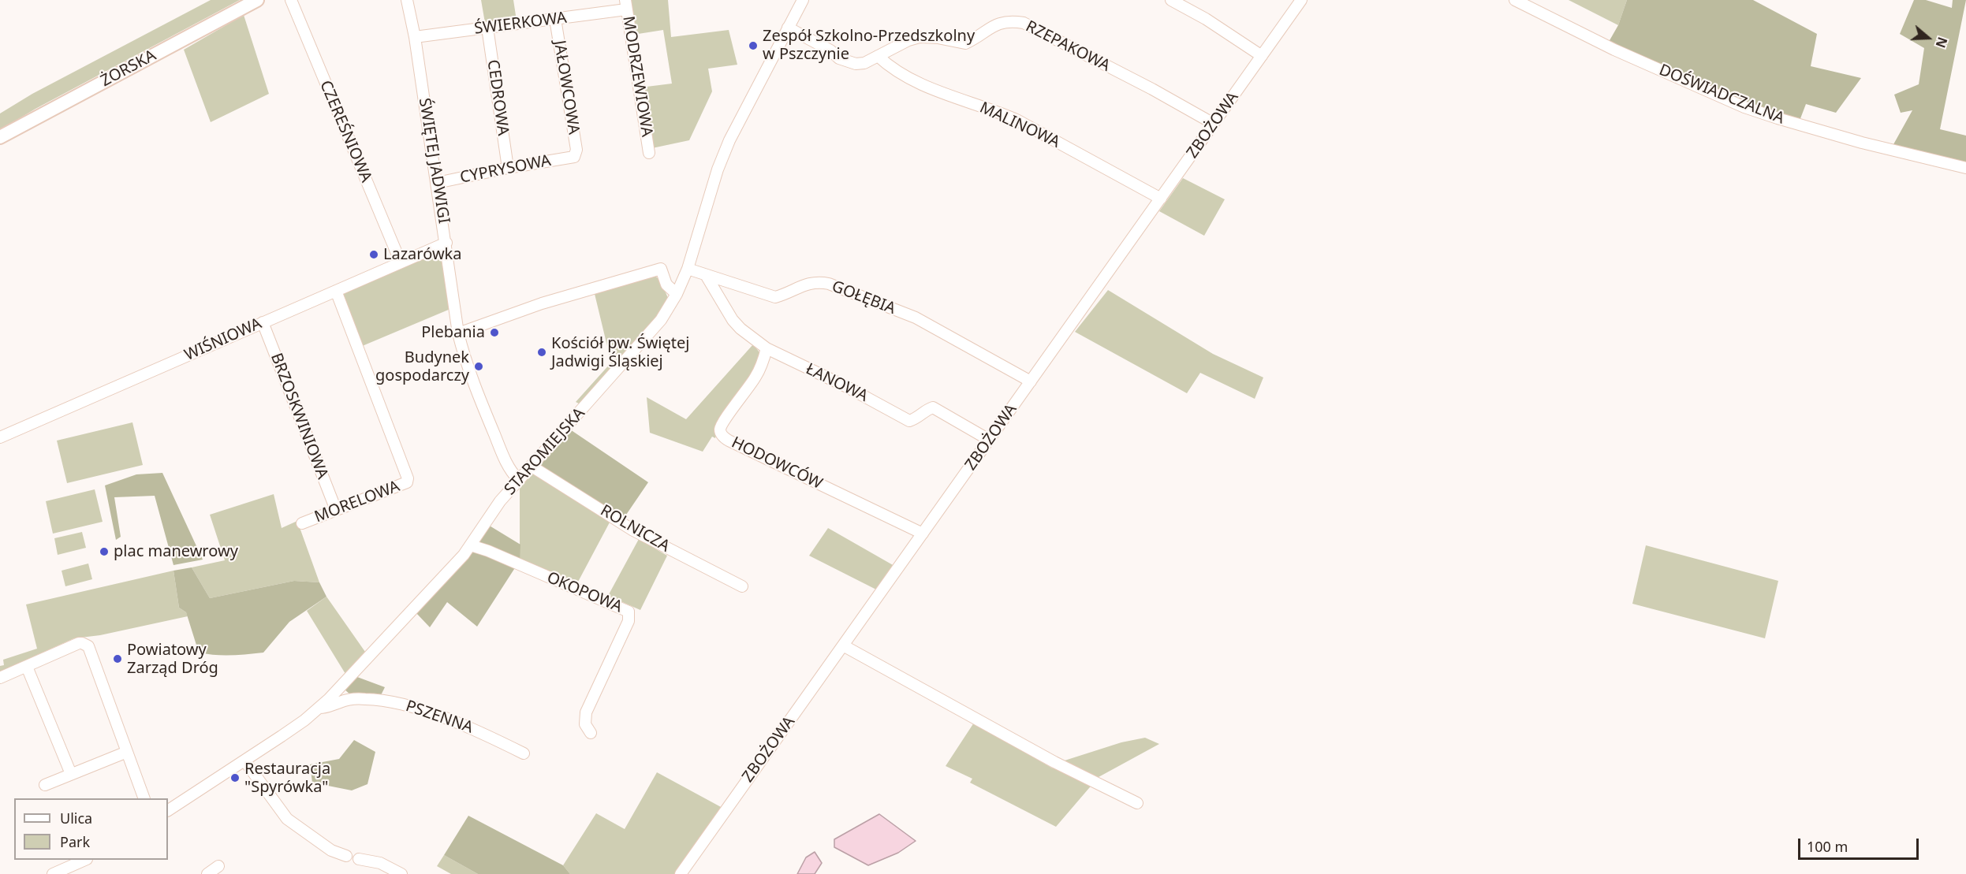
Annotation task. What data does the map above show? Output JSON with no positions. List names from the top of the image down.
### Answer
{
  "streets": {
    "main road": ["ŻORSKA"],
    "street": [
      "ŚWIERKOWA",
      "RZEPAKOWA",
      "MODRZEWIOWA",
      "JAŁOWCOWA",
      "DOŚWIADCZALNA",
      "CEDROWA",
      "MALINOWA",
      "ZBOŻOWA",
      "CZEREŚNIOWA",
      "ŚWIĘTEJ JADWIGI",
      "CYPRYSOWA",
      "GOŁĘBIA",
      "WIŚNIOWA",
      "ŁANOWA",
      "BRZOSKWINIOWA",
      "STAROMIEJSKA",
      "HODOWCÓW",
      "MORELOWA",
      "ROLNICZA",
      "OKOPOWA",
      "PSZENNA"
    ]
  },
  "crossings": [
    ["ŚWIERKOWA", "MODRZEWIOWA"],
    ["ŚWIERKOWA", "JAŁOWCOWA"],
    ["ŚWIERKOWA", "CEDROWA"],
    ["ŚWIERKOWA", "ŚWIĘTEJ JADWIGI"],
    ["RZEPAKOWA", "MALINOWA"],
    ["RZEPAKOWA", "ZBOŻOWA"],
    ["RZEPAKOWA", "STAROMIEJSKA"],
    ["JAŁOWCOWA", "CYPRYSOWA"],
    ["CEDROWA", "CYPRYSOWA"],
    ["MALINOWA", "ZBOŻOWA"],
    ["ZBOŻOWA", "GOŁĘBIA"],
    ["ZBOŻOWA", "ŁANOWA"],
    ["ZBOŻOWA", "HODOWCÓW"],
    ["CZEREŚNIOWA", "WIŚNIOWA"],
    ["ŚWIĘTEJ JADWIGI", "CYPRYSOWA"],
    ["ŚWIĘTEJ JADWIGI", "WIŚNIOWA"],
    ["ŚWIĘTEJ JADWIGI", "STAROMIEJSKA"],
    ["GOŁĘBIA", "ŁANOWA"],
    ["GOŁĘBIA", "STAROMIEJSKA"],
    ["WIŚNIOWA", "BRZOSKWINIOWA"],
    ["WIŚNIOWA", "MORELOWA"],
    ["ŁANOWA", "HODOWCÓW"],
    ["BRZOSKWINIOWA", "MORELOWA"],
    ["STAROMIEJSKA", "ROLNICZA"],
    ["STAROMIEJSKA", "OKOPOWA"],
    ["STAROMIEJSKA", "PSZENNA"]
  ],
  "places": [
    "Zespół Szkolno-Przedszkolny w Pszczynie",
    "Lazarówka",
    "Plebania",
    "Kościół pw. Świętej Jadwigi Śląskiej",
    "Budynek gospodarczy",
    "plac manewrowy",
    "Powiatowy Zarząd Dróg",
    "Restauracja \"Spyrówka\""
  ],
  "legend": ["Ulica", "Park"],
  "scale_bar": "100 m",
  "north": "right"
}
